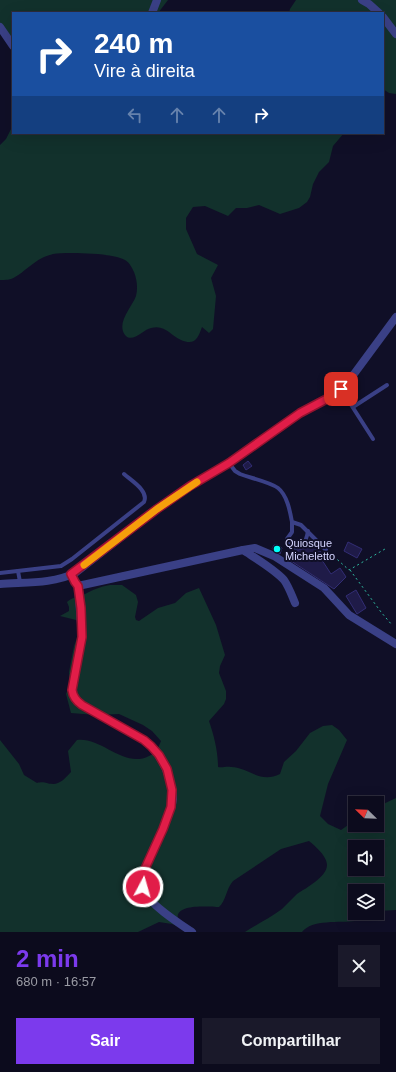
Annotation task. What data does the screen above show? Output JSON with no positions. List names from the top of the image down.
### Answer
{
  "places": ["Quiosque Micheletto"],
  "north": "top left",
  "page": {
    "turn": ["240 m", "Vire à direita"],
    "heading": ["2 min", "680 m · 16:57"],
    "buttons": ["Sair", "Compartilhar"]
  }
}
